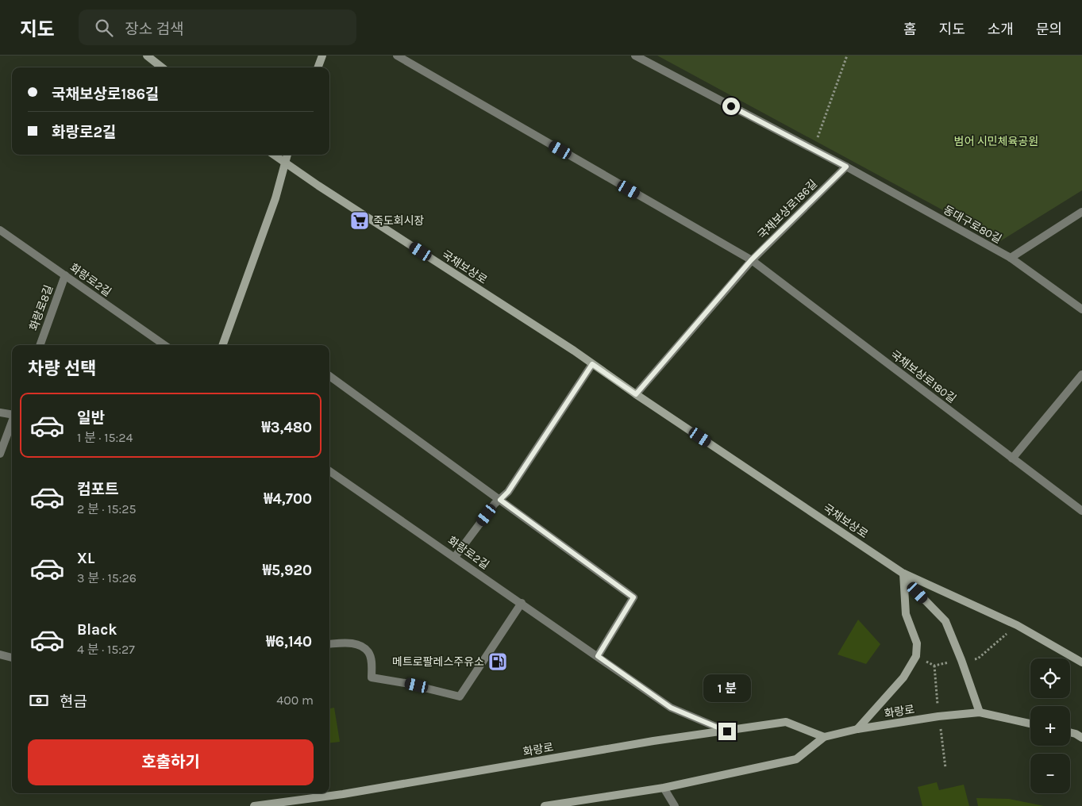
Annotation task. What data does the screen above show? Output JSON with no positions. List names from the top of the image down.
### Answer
{
  "streets": {
    "main road": ["국채보상로", "화랑로"],
    "street": [
      "국채보상로186길",
      "동대구로80길",
      "화랑로2길",
      "화랑로8길",
      "국채보상로180길"
    ]
  },
  "crossings": [
    ["국채보상로186길", "동대구로80길"],
    ["국채보상로186길", "국채보상로"],
    ["국채보상로186길", "국채보상로180길"],
    ["국채보상로", "화랑로"],
    ["화랑로2길", "화랑로8길"],
    ["화랑로2길", "화랑로"]
  ],
  "parks": ["범어 시민체육공원"],
  "places": {
    "supermarket": ["죽도회시장"],
    "fuel station": ["메트로팔레스주유소"]
  },
  "page": {
    "header": "지도",
    "search": "장소 검색",
    "nav": [
      "홈",
      "지도",
      "소개",
      "문의"
    ],
    "banner": ["국채보상로186길", "화랑로2길"],
    "heading": "차량 선택",
    "list": [
      {
        "name": "일반",
        "note": "1 분 · 15:24",
        "value": "₩3,480"
      },
      {
        "name": "컴포트",
        "note": "2 분 · 15:25",
        "value": "₩4,700"
      },
      {
        "name": "XL",
        "note": "3 분 · 15:26",
        "value": "₩5,920"
      },
      {
        "name": "Black",
        "note": "4 분 · 15:27",
        "value": "₩6,140"
      }
    ],
    "map_buttons": ["+", "−"],
    "bubble": "1 분",
    "pay": ["현금", "400 m"],
    "buttons": "호출하기"
  }
}
